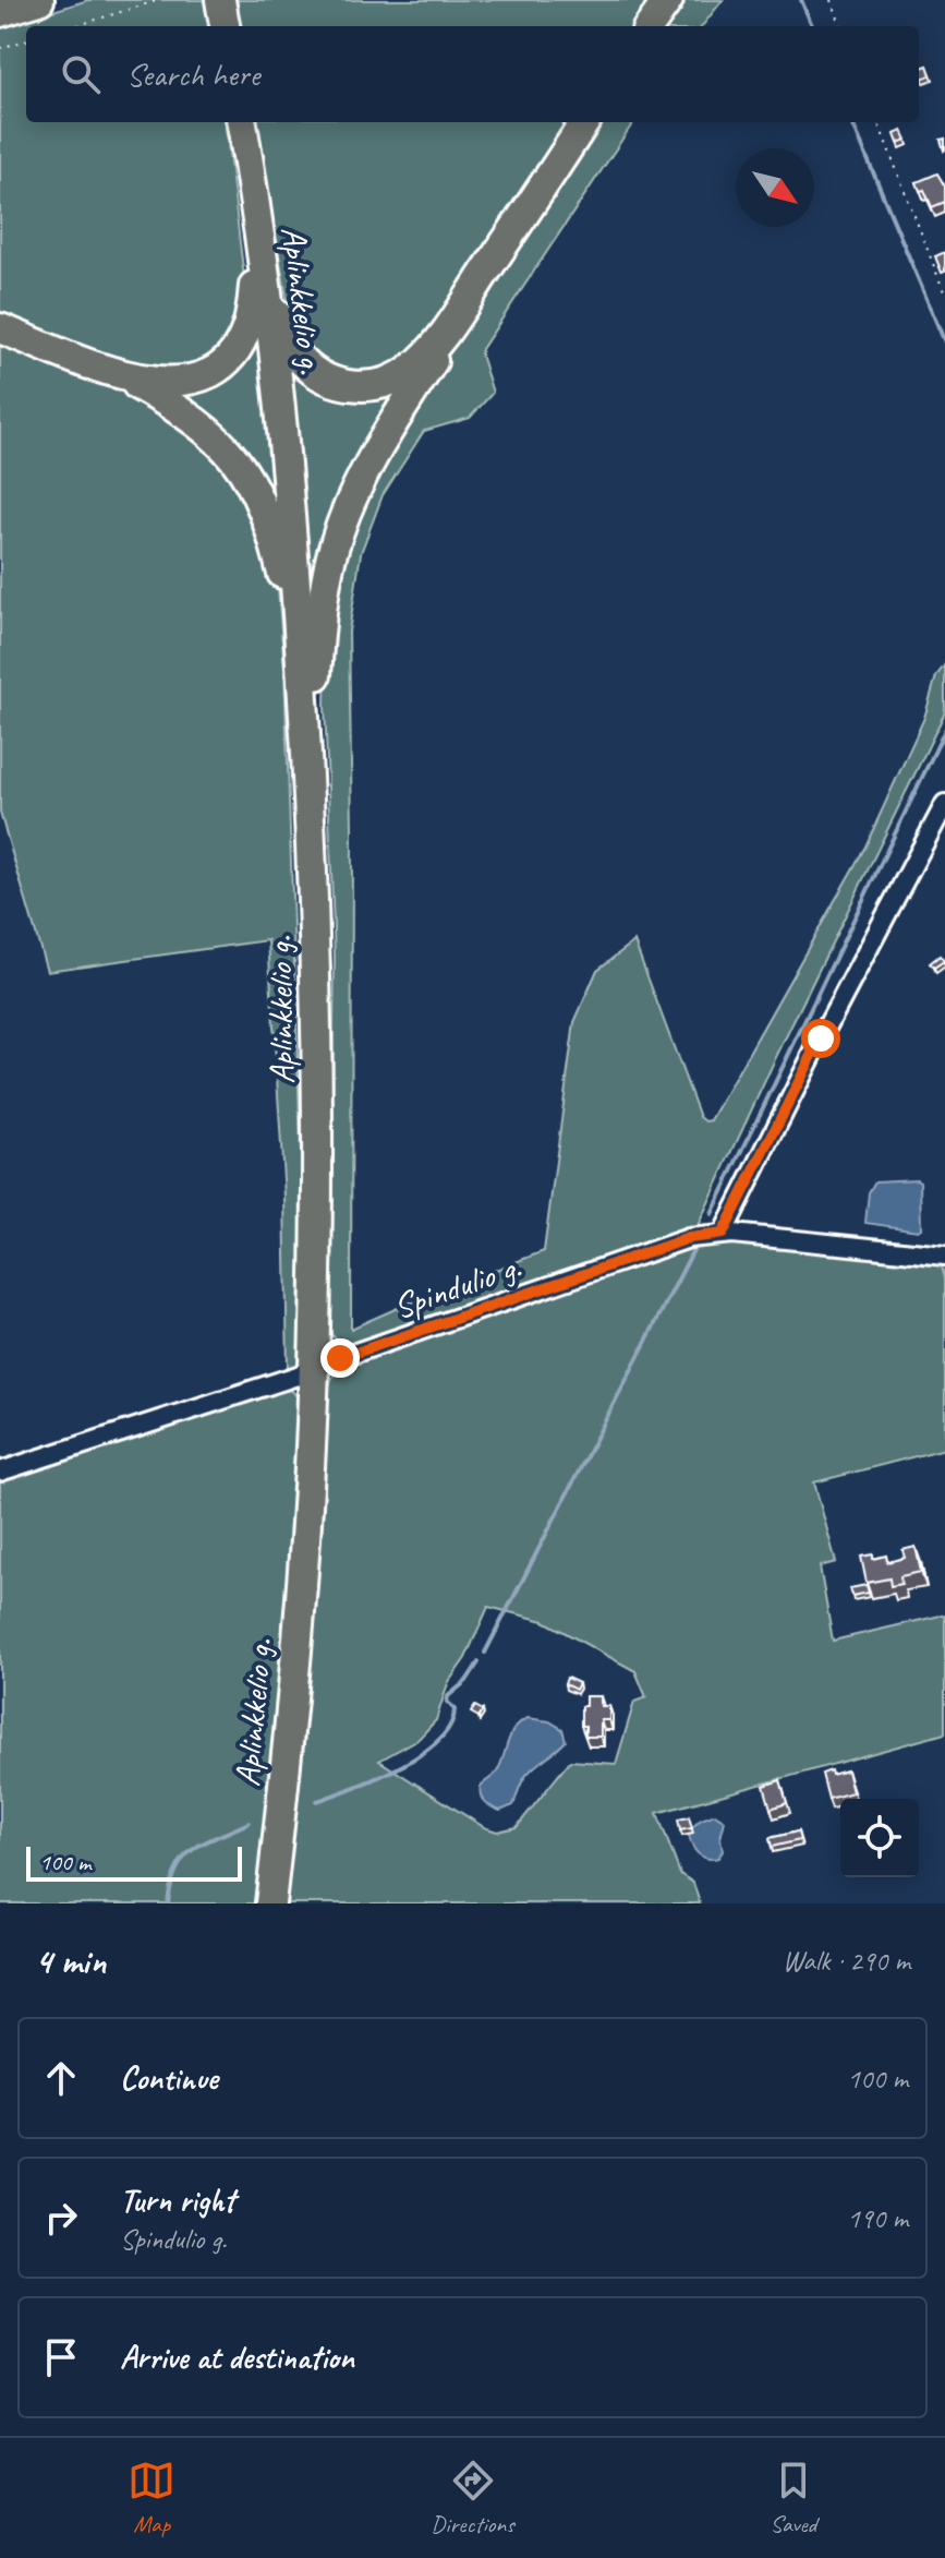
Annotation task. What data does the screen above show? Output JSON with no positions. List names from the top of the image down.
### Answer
{
  "streets": {
    "highway": ["Aplinkkelio g."],
    "street": ["Spindulio g."]
  },
  "crossings": [
    ["Aplinkkelio g.", "Spindulio g."]
  ],
  "scale_bar": "100 m",
  "north": "bottom right",
  "page": {
    "search": "Search here",
    "scale": "100 m",
    "heading": ["4 min", "Walk · 290 m"],
    "list": [
      ["Continue", "100 m"],
      ["Turn right", "Spindulio g.", "190 m"],
      "Arrive at destination"
    ],
    "nav": ["Map", "Directions", "Saved"]
  }
}
